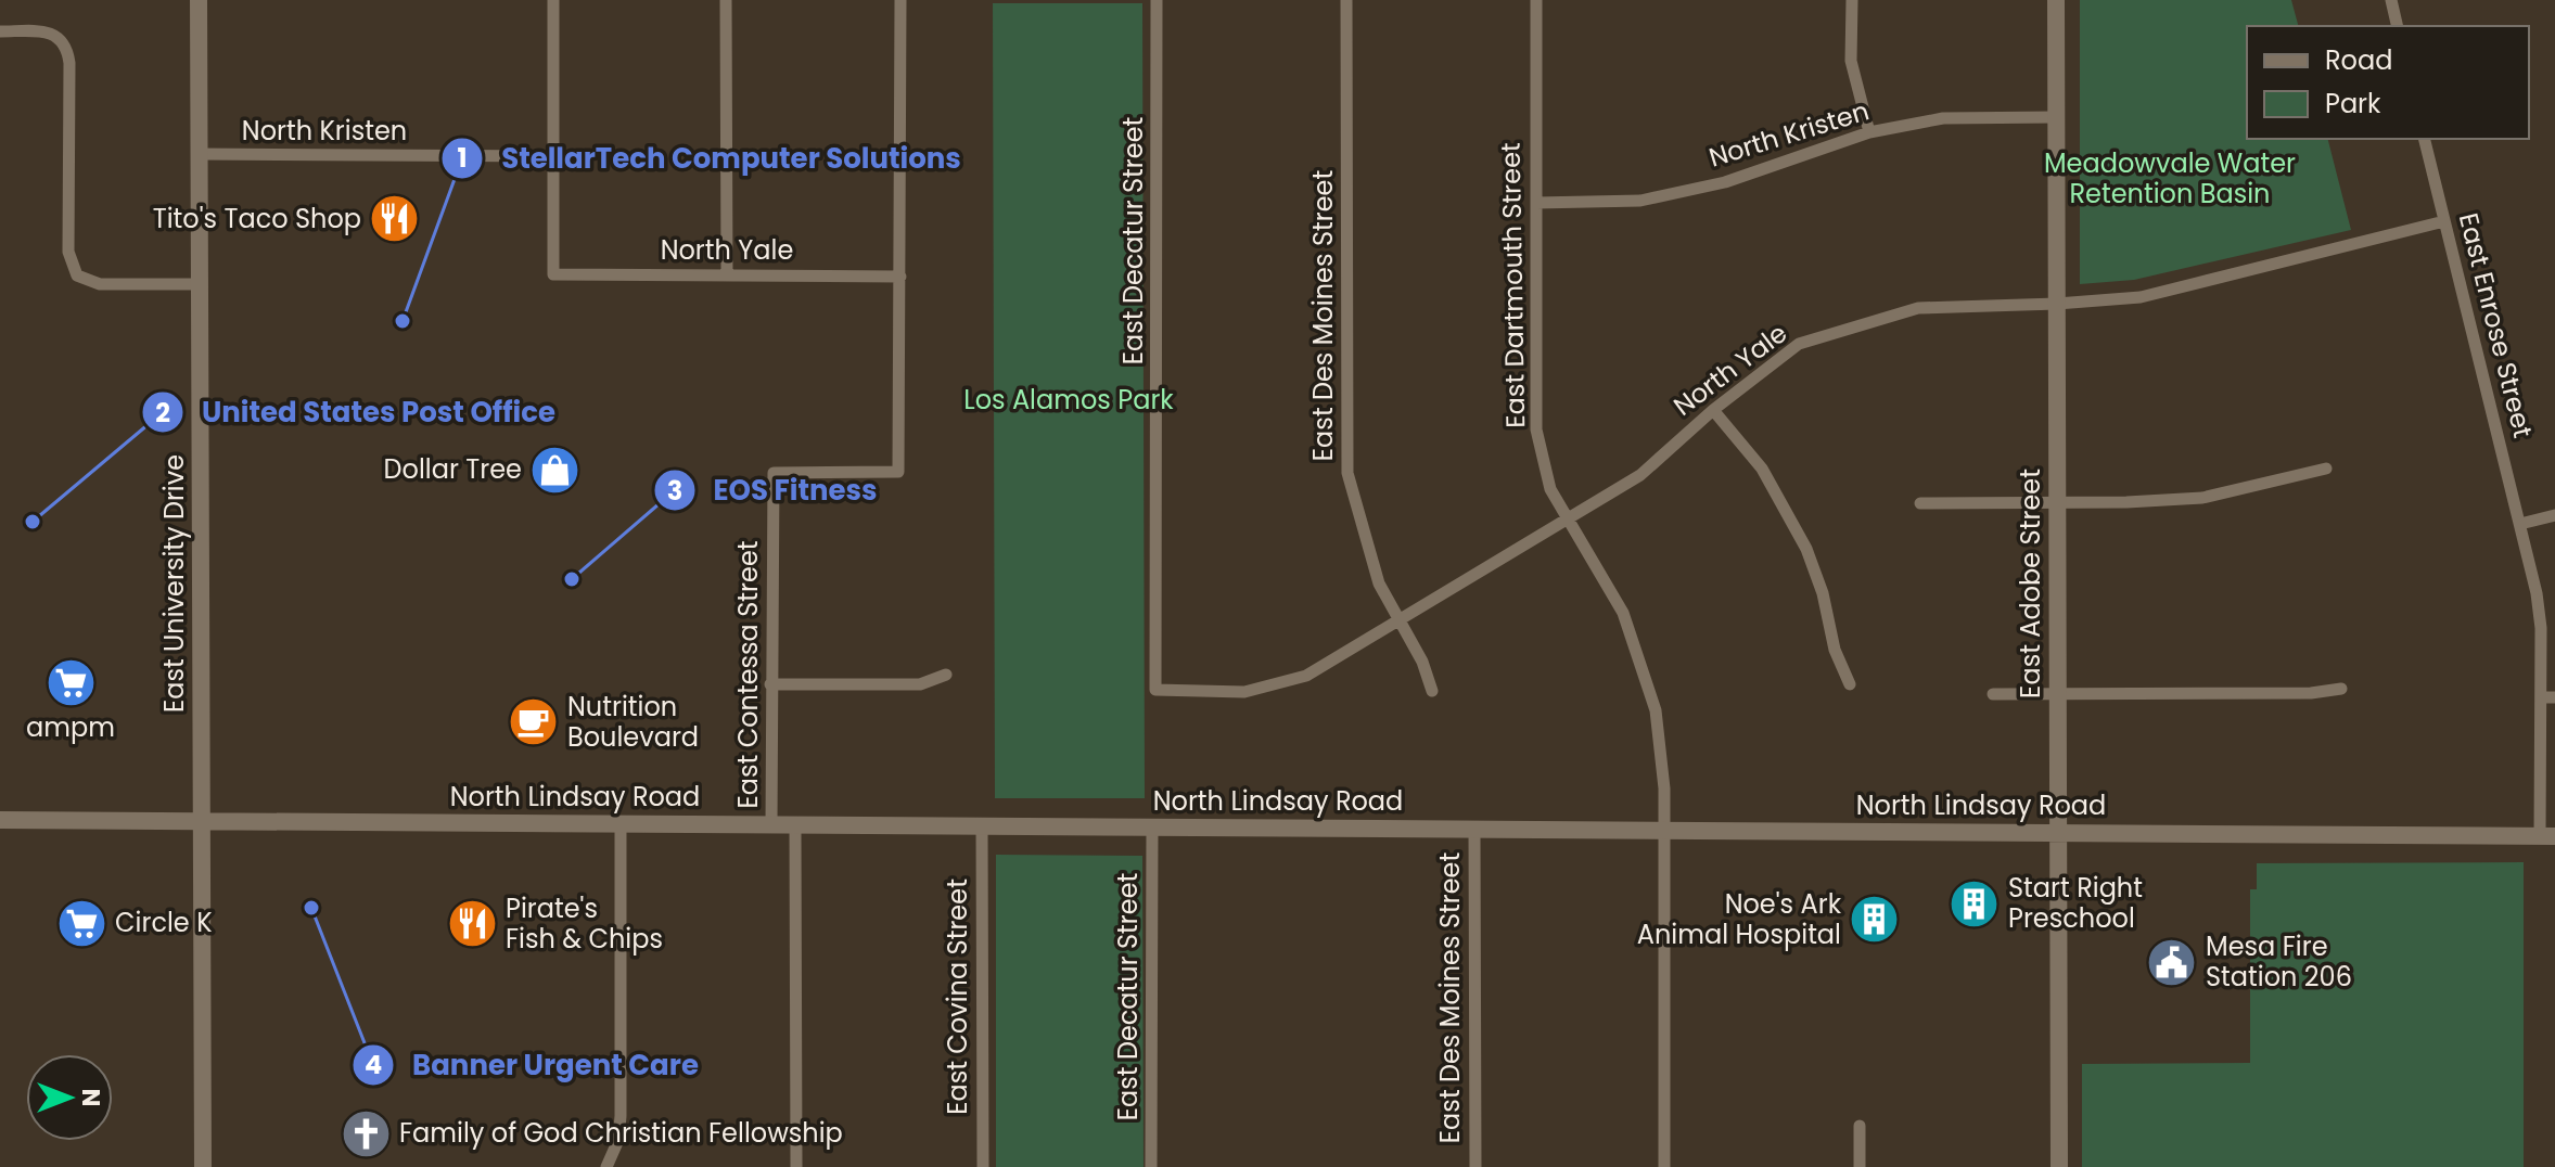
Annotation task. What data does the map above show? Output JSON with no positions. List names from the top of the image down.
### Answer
{
  "streets": {
    "main road": ["East University Drive", "East Adobe Street", "North Lindsay Road"],
    "street": [
      "North Kristen",
      "East Decatur Street",
      "North Yale",
      "East Dartmouth Street",
      "East Des Moines Street",
      "East Enrose Street",
      "East Contessa Street",
      "East Covina Street"
    ]
  },
  "crossings": [
    ["North Kristen", "North Yale"],
    ["North Kristen", "East Dartmouth Street"],
    ["North Kristen", "East University Drive"],
    ["North Kristen", "East Adobe Street"],
    ["East Decatur Street", "North Yale"],
    ["East Decatur Street", "North Lindsay Road"],
    ["North Yale", "East Dartmouth Street"],
    ["North Yale", "East Des Moines Street"],
    ["North Yale", "East Enrose Street"],
    ["North Yale", "East Adobe Street"],
    ["North Yale", "East Contessa Street"],
    ["East Dartmouth Street", "North Lindsay Road"],
    ["East Des Moines Street", "North Lindsay Road"],
    ["East Enrose Street", "North Lindsay Road"],
    ["East University Drive", "North Lindsay Road"],
    ["East Adobe Street", "North Lindsay Road"],
    ["East Contessa Street", "North Lindsay Road"],
    ["North Lindsay Road", "East Covina Street"]
  ],
  "parks": ["Meadowvale Water Retention Basin", "Los Alamos Park"],
  "places": {
    "restaurant": ["Tito's Taco Shop", "Pirate's Fish & Chips"],
    "other": [
      "StellarTech Computer Solutions",
      "United States Post Office",
      "EOS Fitness",
      "Banner Urgent Care"
    ],
    "shop": ["Dollar Tree"],
    "supermarket": ["ampm", "Circle K"],
    "cafe": ["Nutrition Boulevard"],
    "building": ["Start Right Preschool", "Noe's Ark Animal Hospital"],
    "public building": ["Mesa Fire Station 206"],
    "church": ["Family of God Christian Fellowship"]
  },
  "legend": ["Road", "Park"],
  "north": "right"
}
